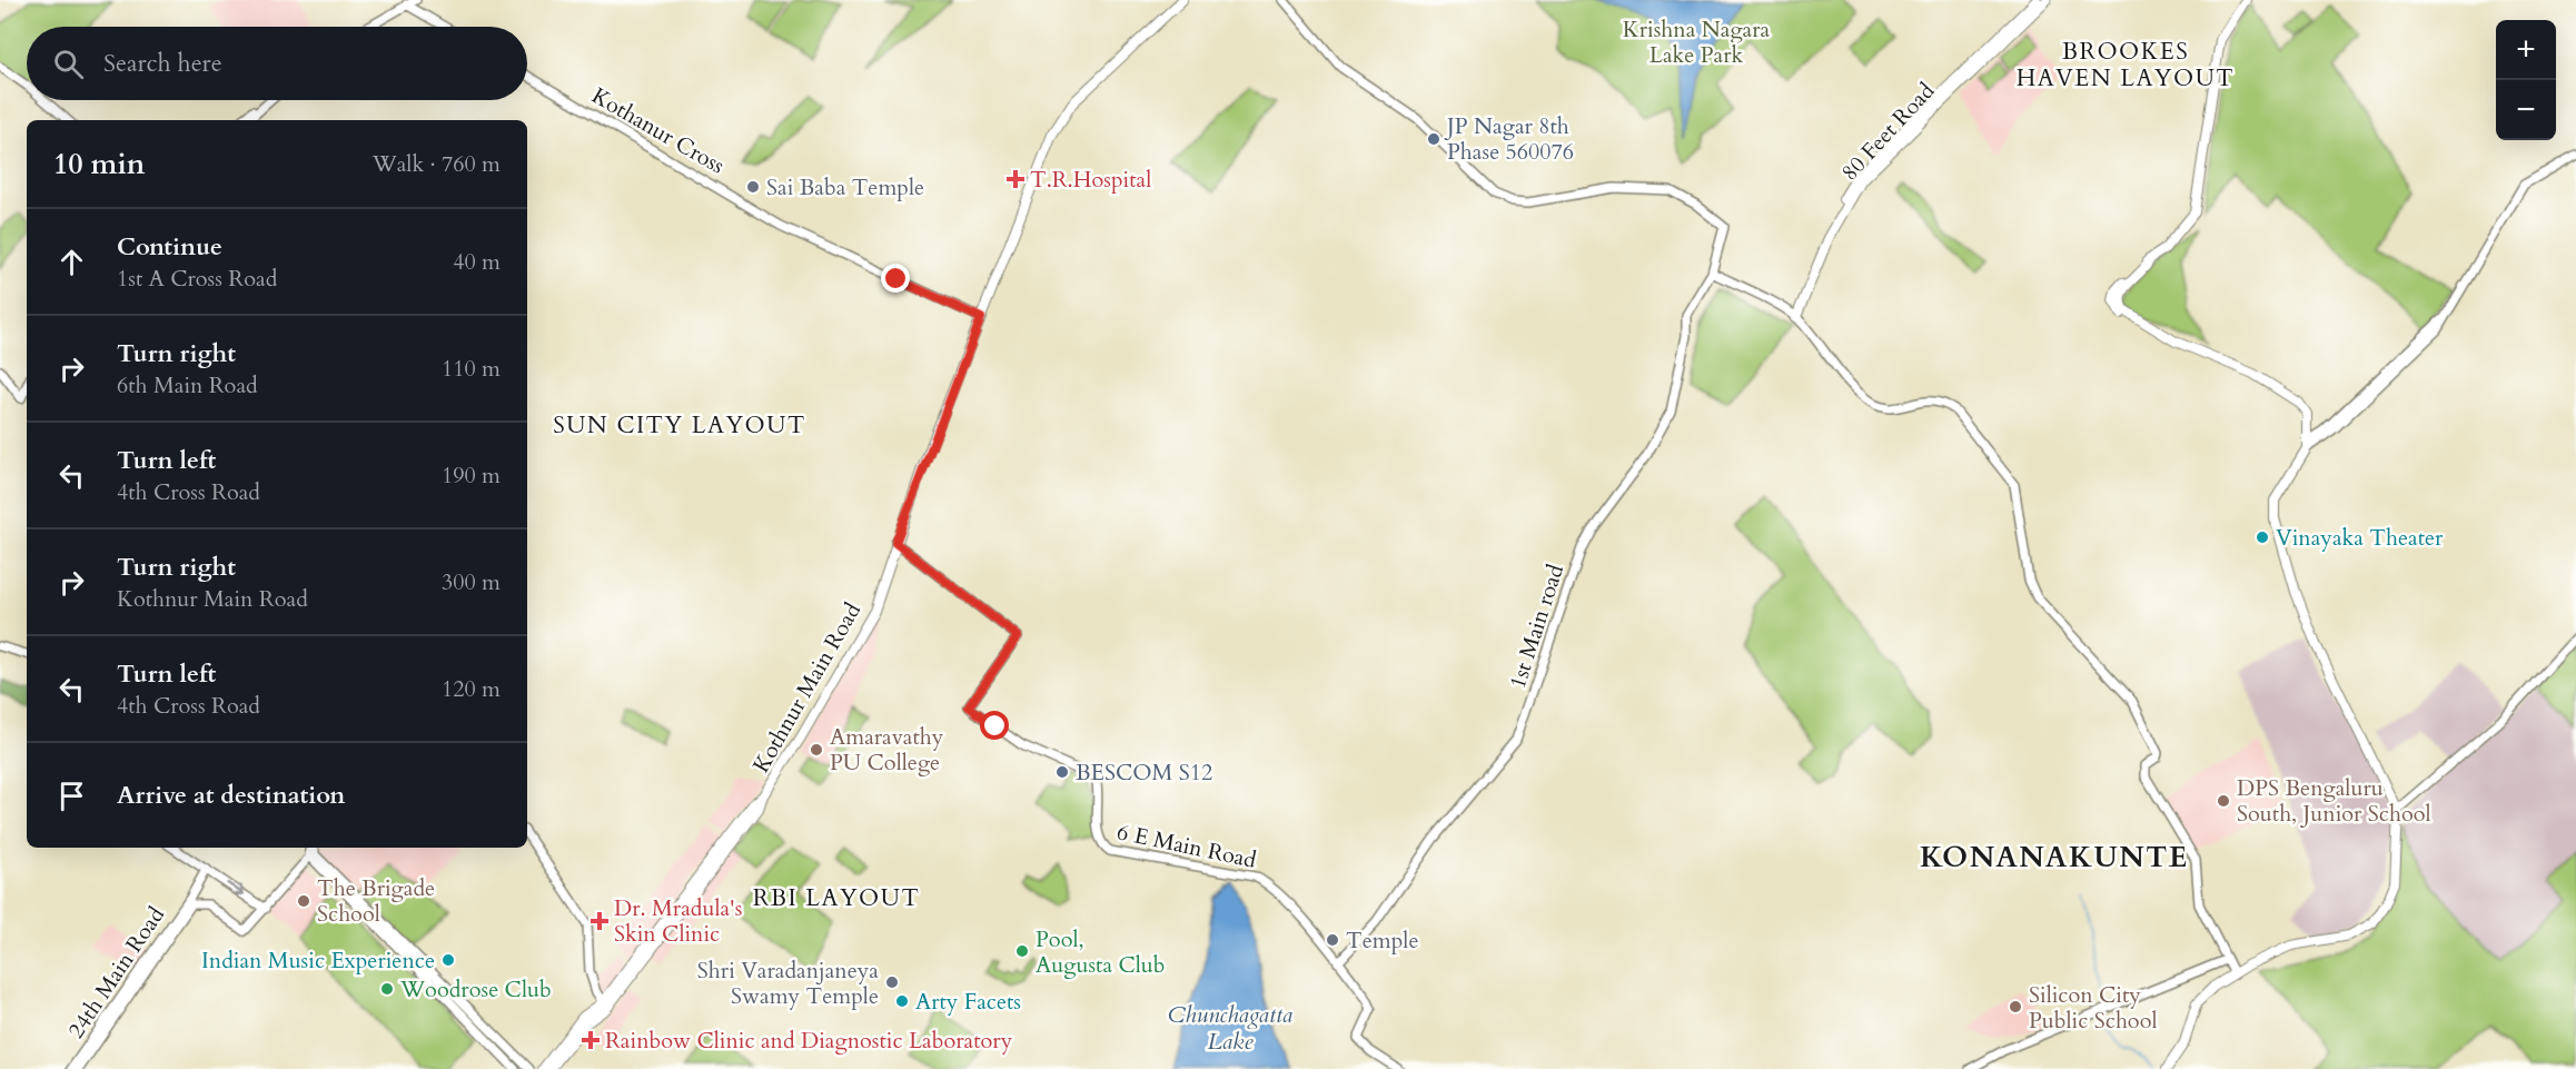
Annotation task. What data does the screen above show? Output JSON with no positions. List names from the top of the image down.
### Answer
{
  "streets": {
    "main road": ["80 Feet Road", "Kothnur Main Road"],
    "street": [
      "Kothanur Cross",
      "1st Main road",
      "6 E Main Road",
      "24th Main Road"
    ]
  },
  "crossings": [
    ["Kothanur Cross", "Kothnur Main Road"],
    ["1st Main road", "6 E Main Road"],
    ["Kothnur Main Road", "6 E Main Road"]
  ],
  "districts": [
    "BROOKES HAVEN LAYOUT",
    "SUN CITY LAYOUT",
    "KONANAKUNTE",
    "RBI LAYOUT"
  ],
  "water": ["Chunchagatta Lake"],
  "parks": ["Krishna Nagara Lake Park"],
  "places": {
    "other": [
      "JP Nagar 8th Phase 560076",
      "Sai Baba Temple",
      "Vinayaka Theater",
      "Amaravathy PU College",
      "BESCOM S12",
      "DPS Bengaluru South, Junior School",
      "The Brigade School",
      "Temple",
      "Pool, Augusta Club",
      "Indian Music Experience",
      "Shri Varadanjaneya Swamy Temple",
      "Woodrose Club",
      "Arty Facets",
      "Silicon City Public School"
    ],
    "health": ["T.R.Hospital", "Dr. Mradula's Skin Clinic", "Rainbow Clinic and Diagnostic Laboratory"]
  },
  "page": {
    "map_buttons": ["+", "−"],
    "search": "Search here",
    "heading": ["10 min", "Walk · 760 m"],
    "list": [
      ["Continue", "1st A Cross Road", "40 m"],
      ["Turn right", "6th Main Road", "110 m"],
      ["Turn left", "4th Cross Road", "190 m"],
      ["Turn right", "Kothnur Main Road", "300 m"],
      ["Turn left", "4th Cross Road", "120 m"],
      "Arrive at destination"
    ]
  }
}
